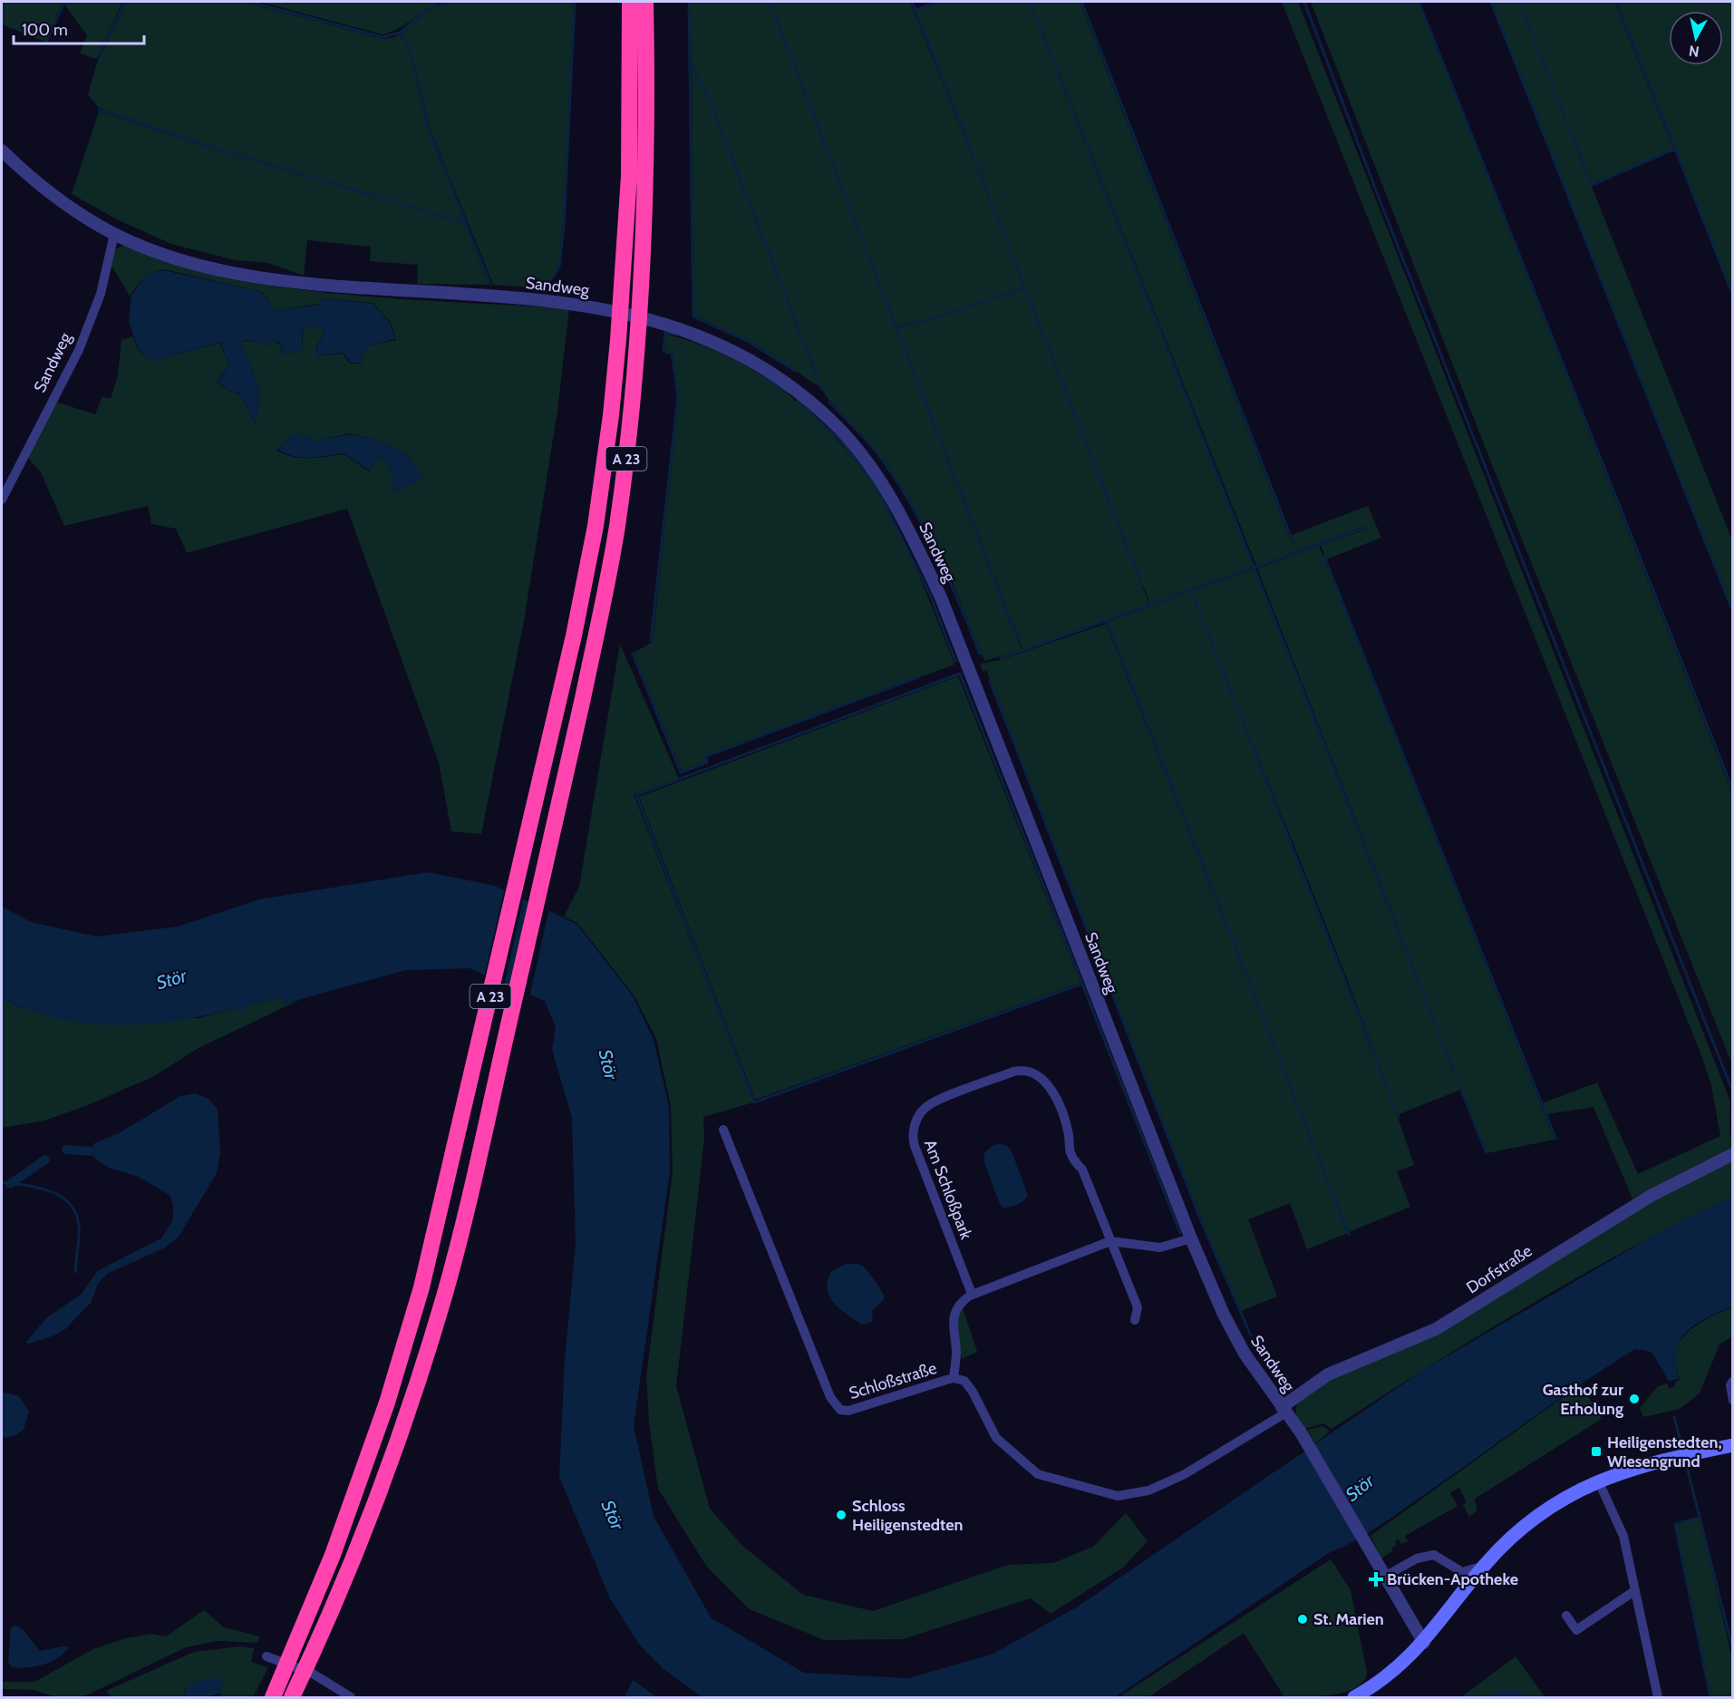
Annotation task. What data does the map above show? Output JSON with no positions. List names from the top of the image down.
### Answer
{
  "streets": {
    "highway": ["A 23"],
    "street": [
      "Sandweg",
      "Am Schloßpark",
      "Dorfstraße",
      "Schloßstraße"
    ]
  },
  "crossings": [
    ["Sandweg", "Dorfstraße"],
    ["Sandweg", "Schloßstraße"],
    ["Dorfstraße", "Schloßstraße"]
  ],
  "water": ["Stör"],
  "places": {
    "other": ["Gasthof zur Erholung", "Schloss Heiligenstedten", "St. Marien"],
    "transit": ["Heiligenstedten, Wiesengrund"],
    "health": ["Brücken-Apotheke"]
  },
  "scale_bar": "100 m",
  "north": "bottom"
}
